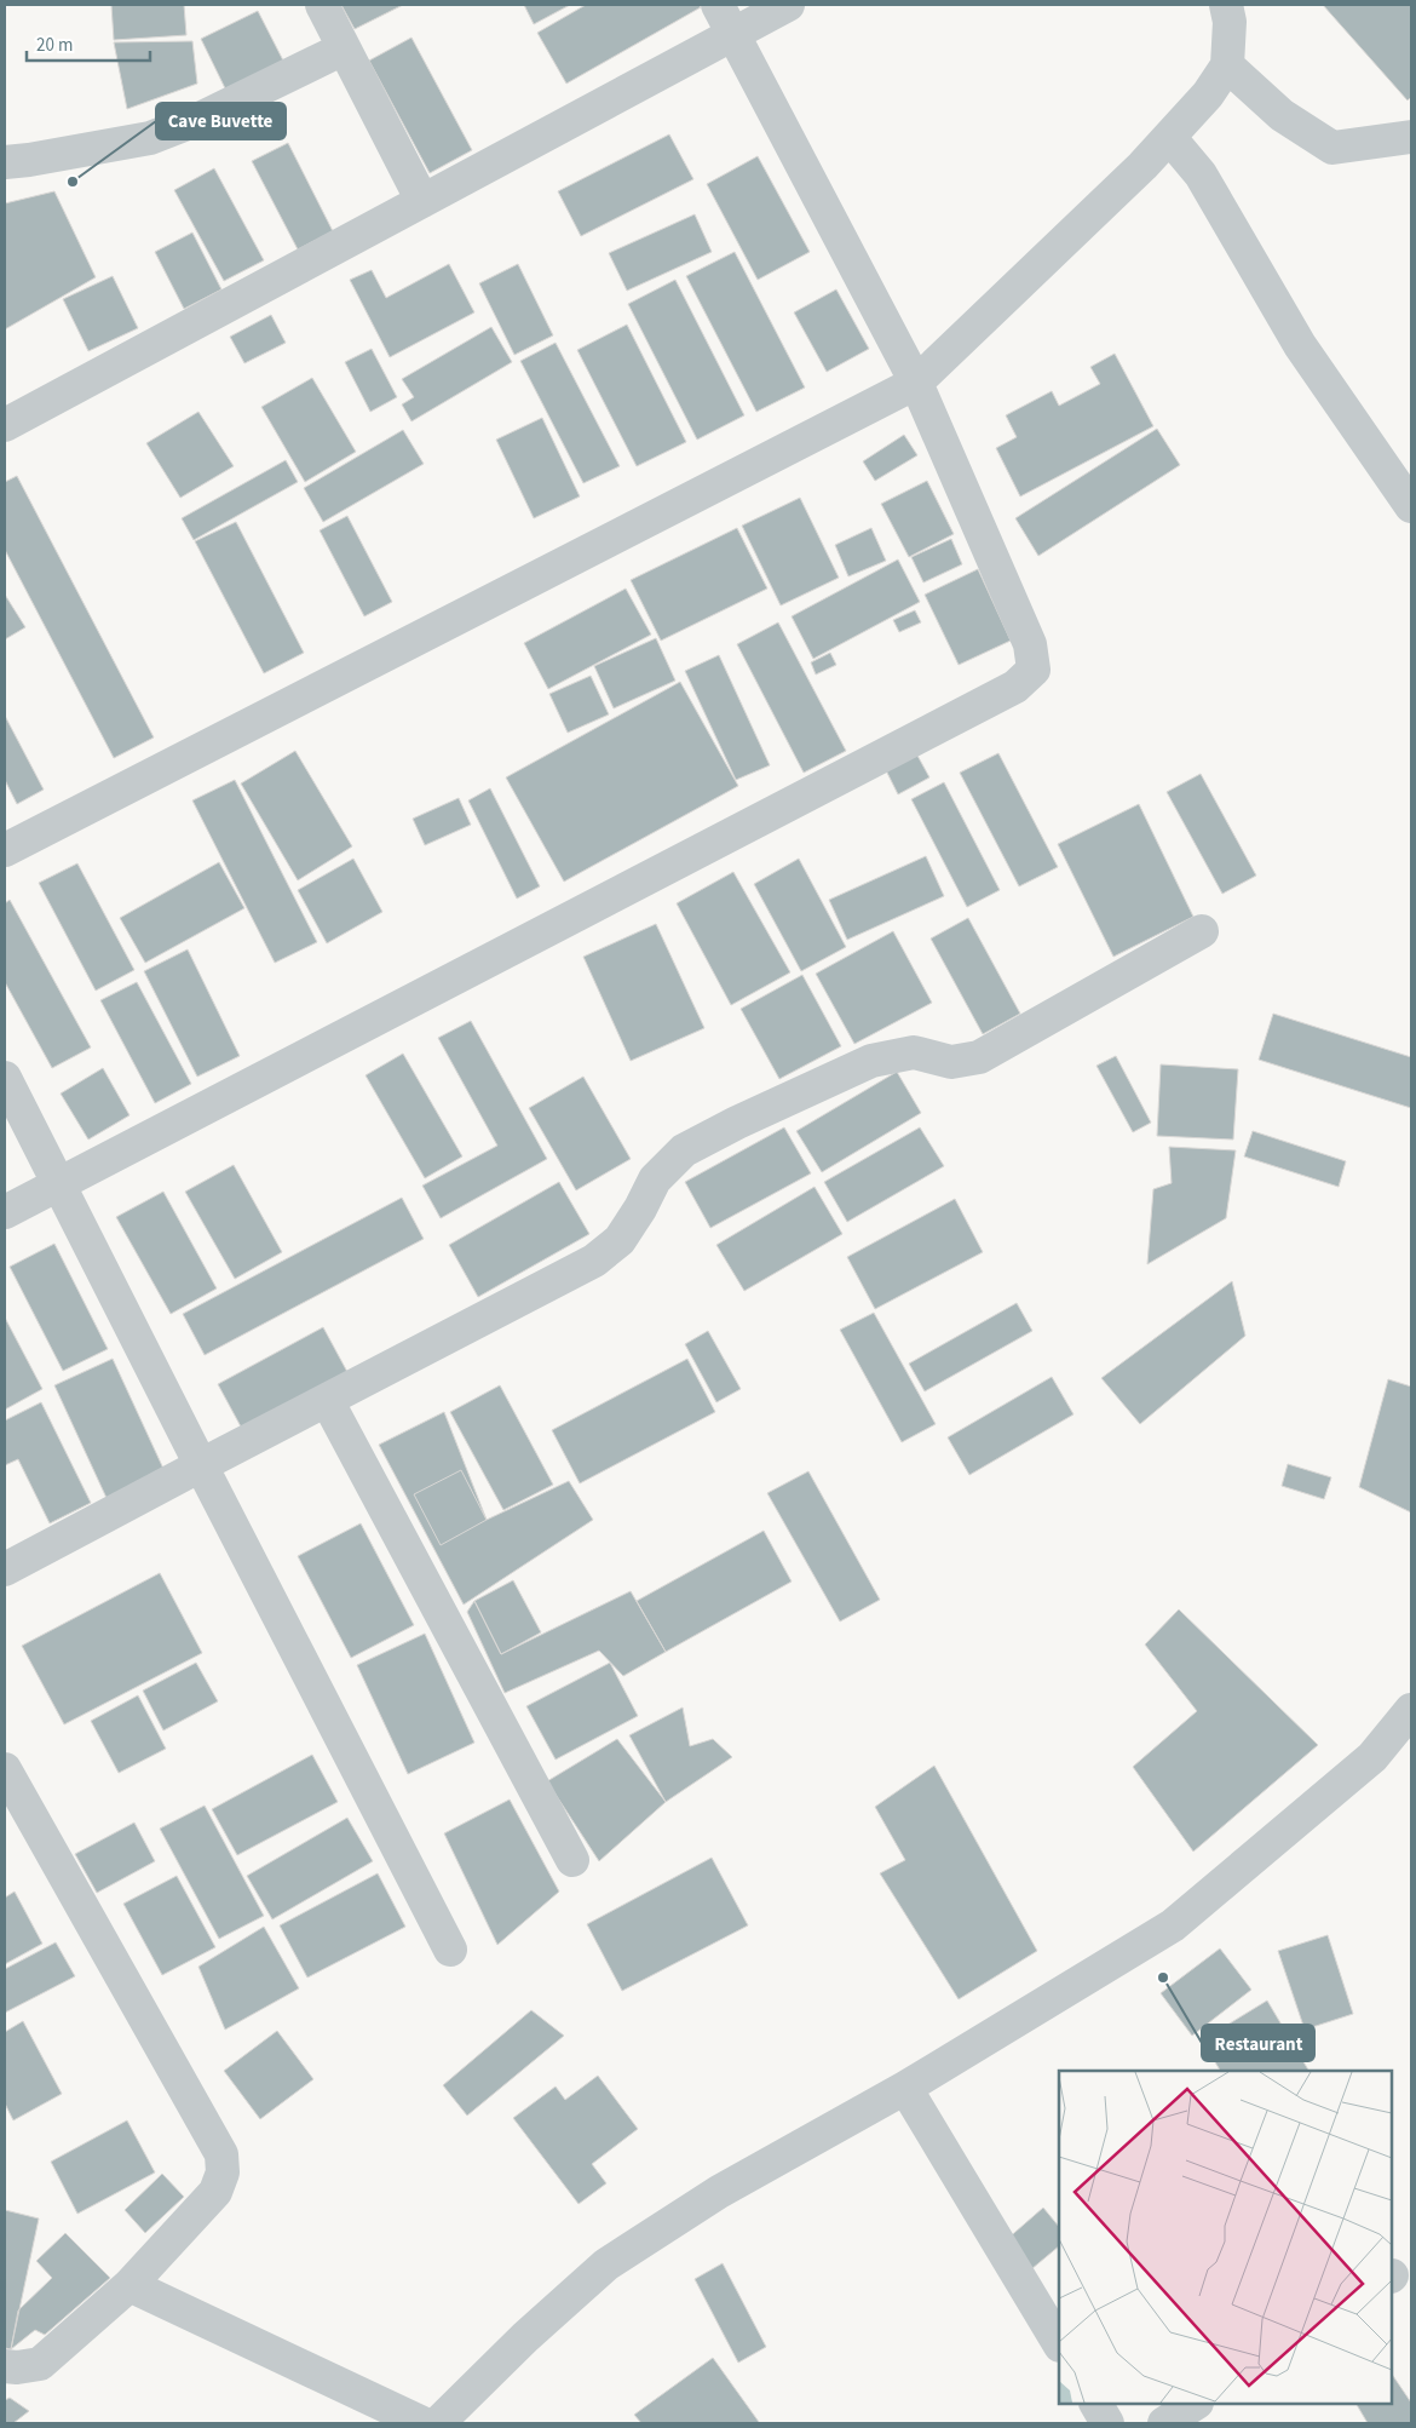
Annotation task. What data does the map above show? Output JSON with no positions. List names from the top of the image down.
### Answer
{
  "places": ["Cave Buvette", "Restaurant"],
  "scale_bar": "20 m"
}
